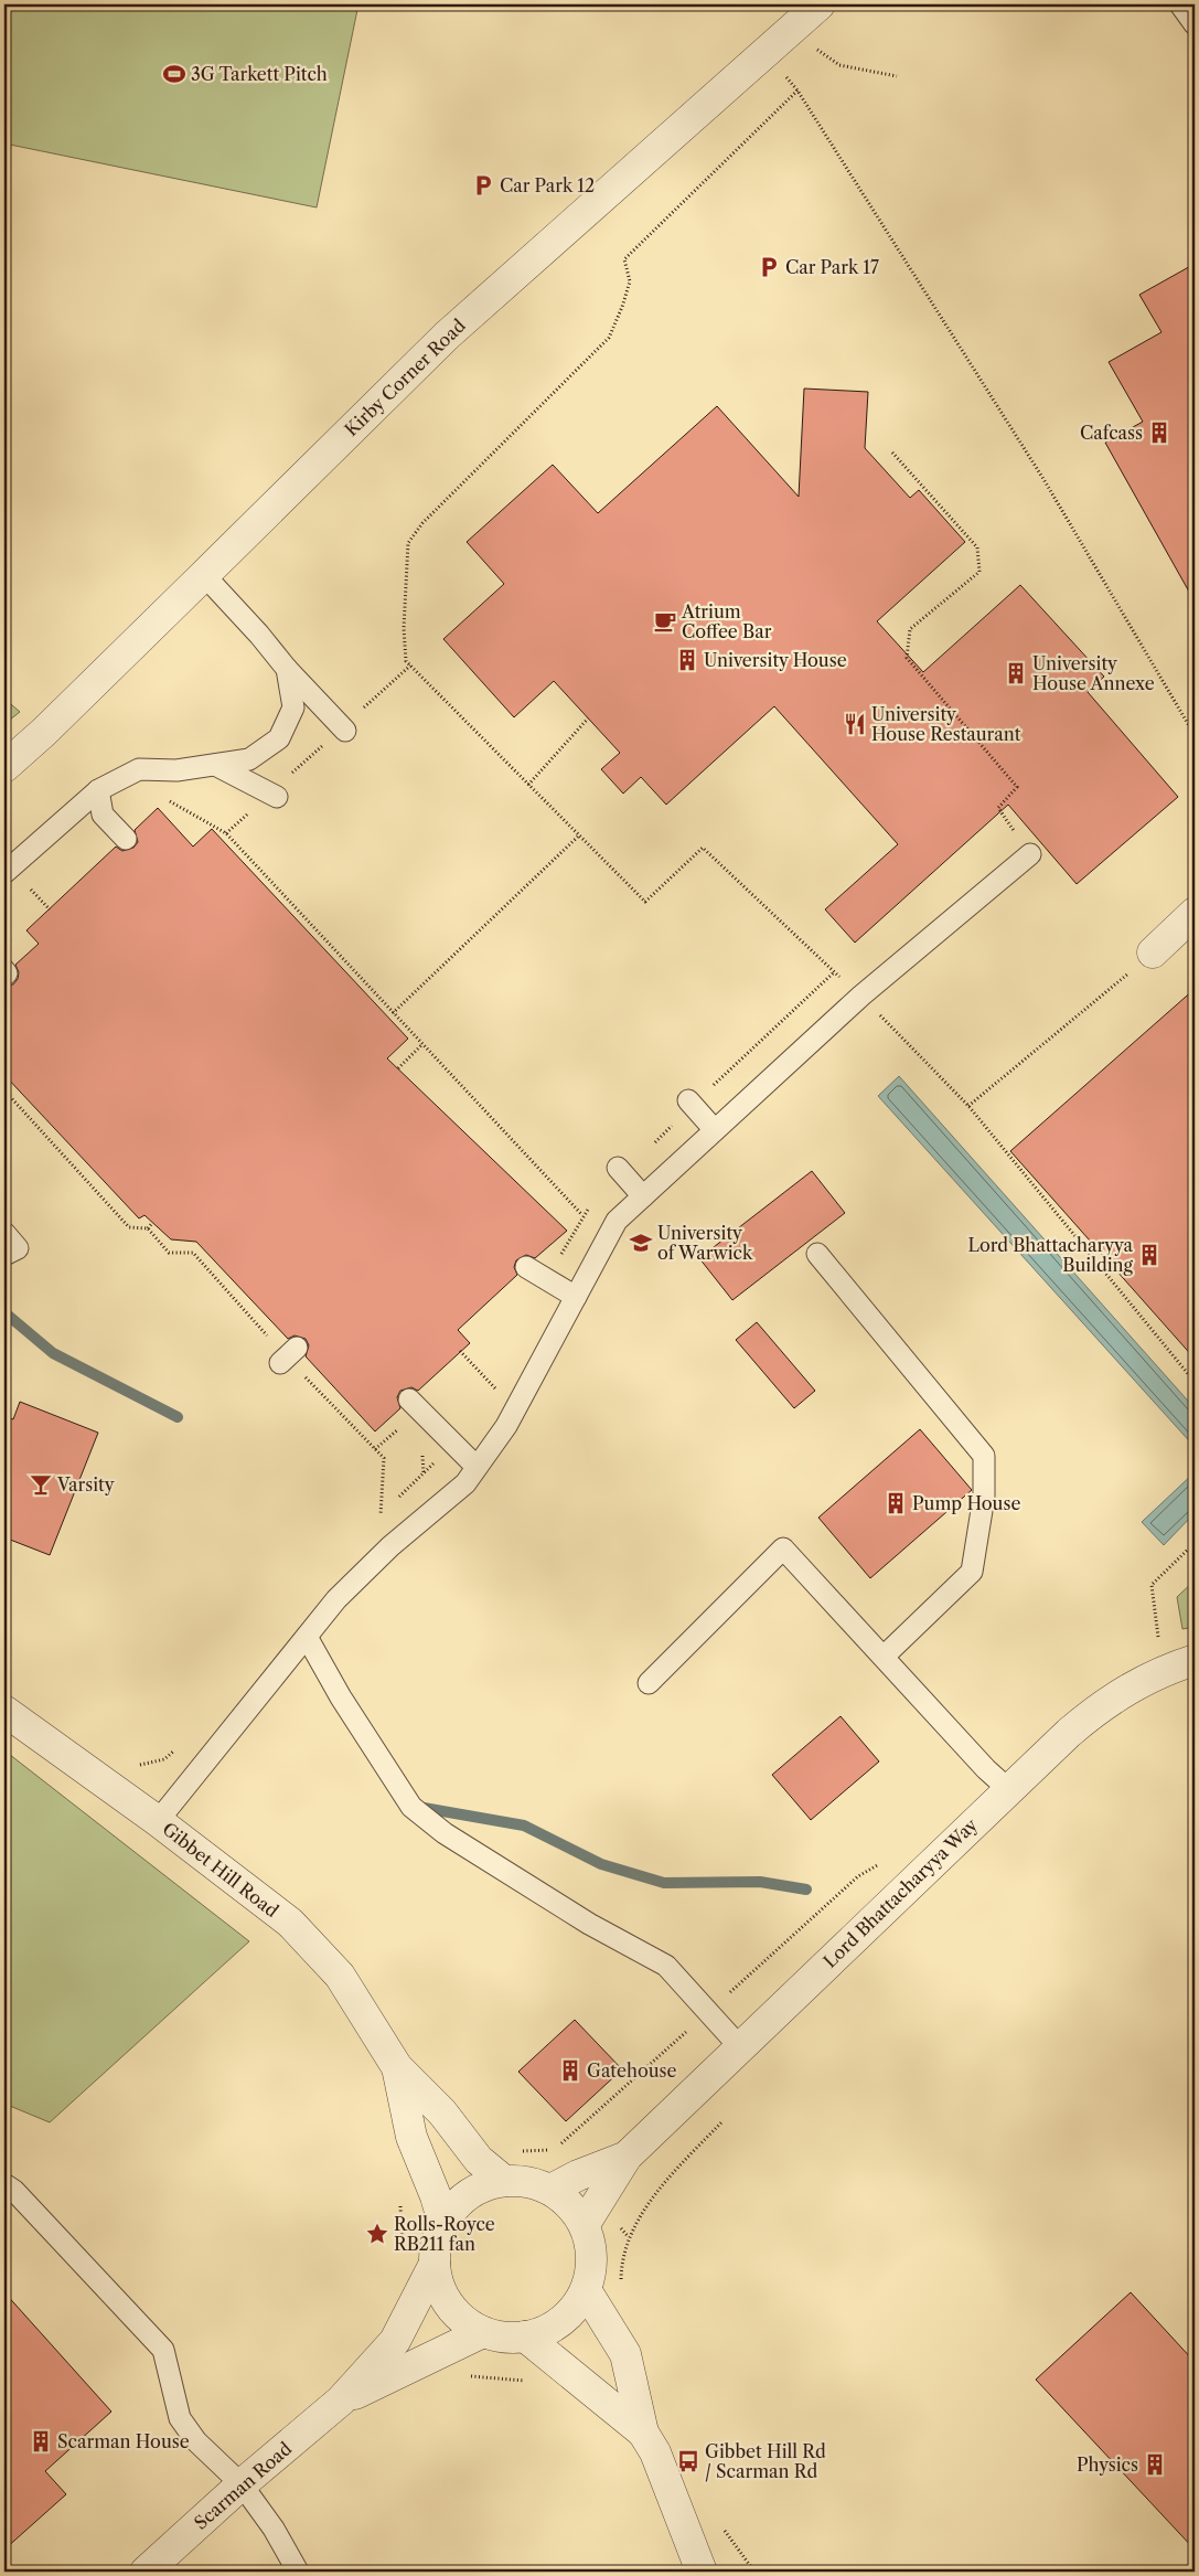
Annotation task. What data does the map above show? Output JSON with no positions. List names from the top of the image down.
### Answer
{
  "streets": {
    "street": [
      "Kirby Corner Road",
      "Gibbet Hill Road",
      "Lord Bhattacharyya Way",
      "Scarman Road"
    ]
  },
  "crossings": [
    ["Gibbet Hill Road", "Lord Bhattacharyya Way"],
    ["Gibbet Hill Road", "Scarman Road"],
    ["Lord Bhattacharyya Way", "Scarman Road"]
  ],
  "places": {
    "sports": ["3G Tarkett Pitch"],
    "parking": ["Car Park 12", "Car Park 17"],
    "building": [
      "Cafcass",
      "University House",
      "University House Annexe",
      "Lord Bhattacharyya Building",
      "Pump House",
      "Gatehouse",
      "Scarman House",
      "Physics"
    ],
    "cafe": ["Atrium Coffee Bar"],
    "restaurant": ["University House Restaurant"],
    "school or university": ["University of Warwick"],
    "bar": ["Varsity"],
    "place": ["Rolls-Royce RB211 fan"],
    "bus stop": ["Gibbet Hill Rd / Scarman Rd"]
  }
}
